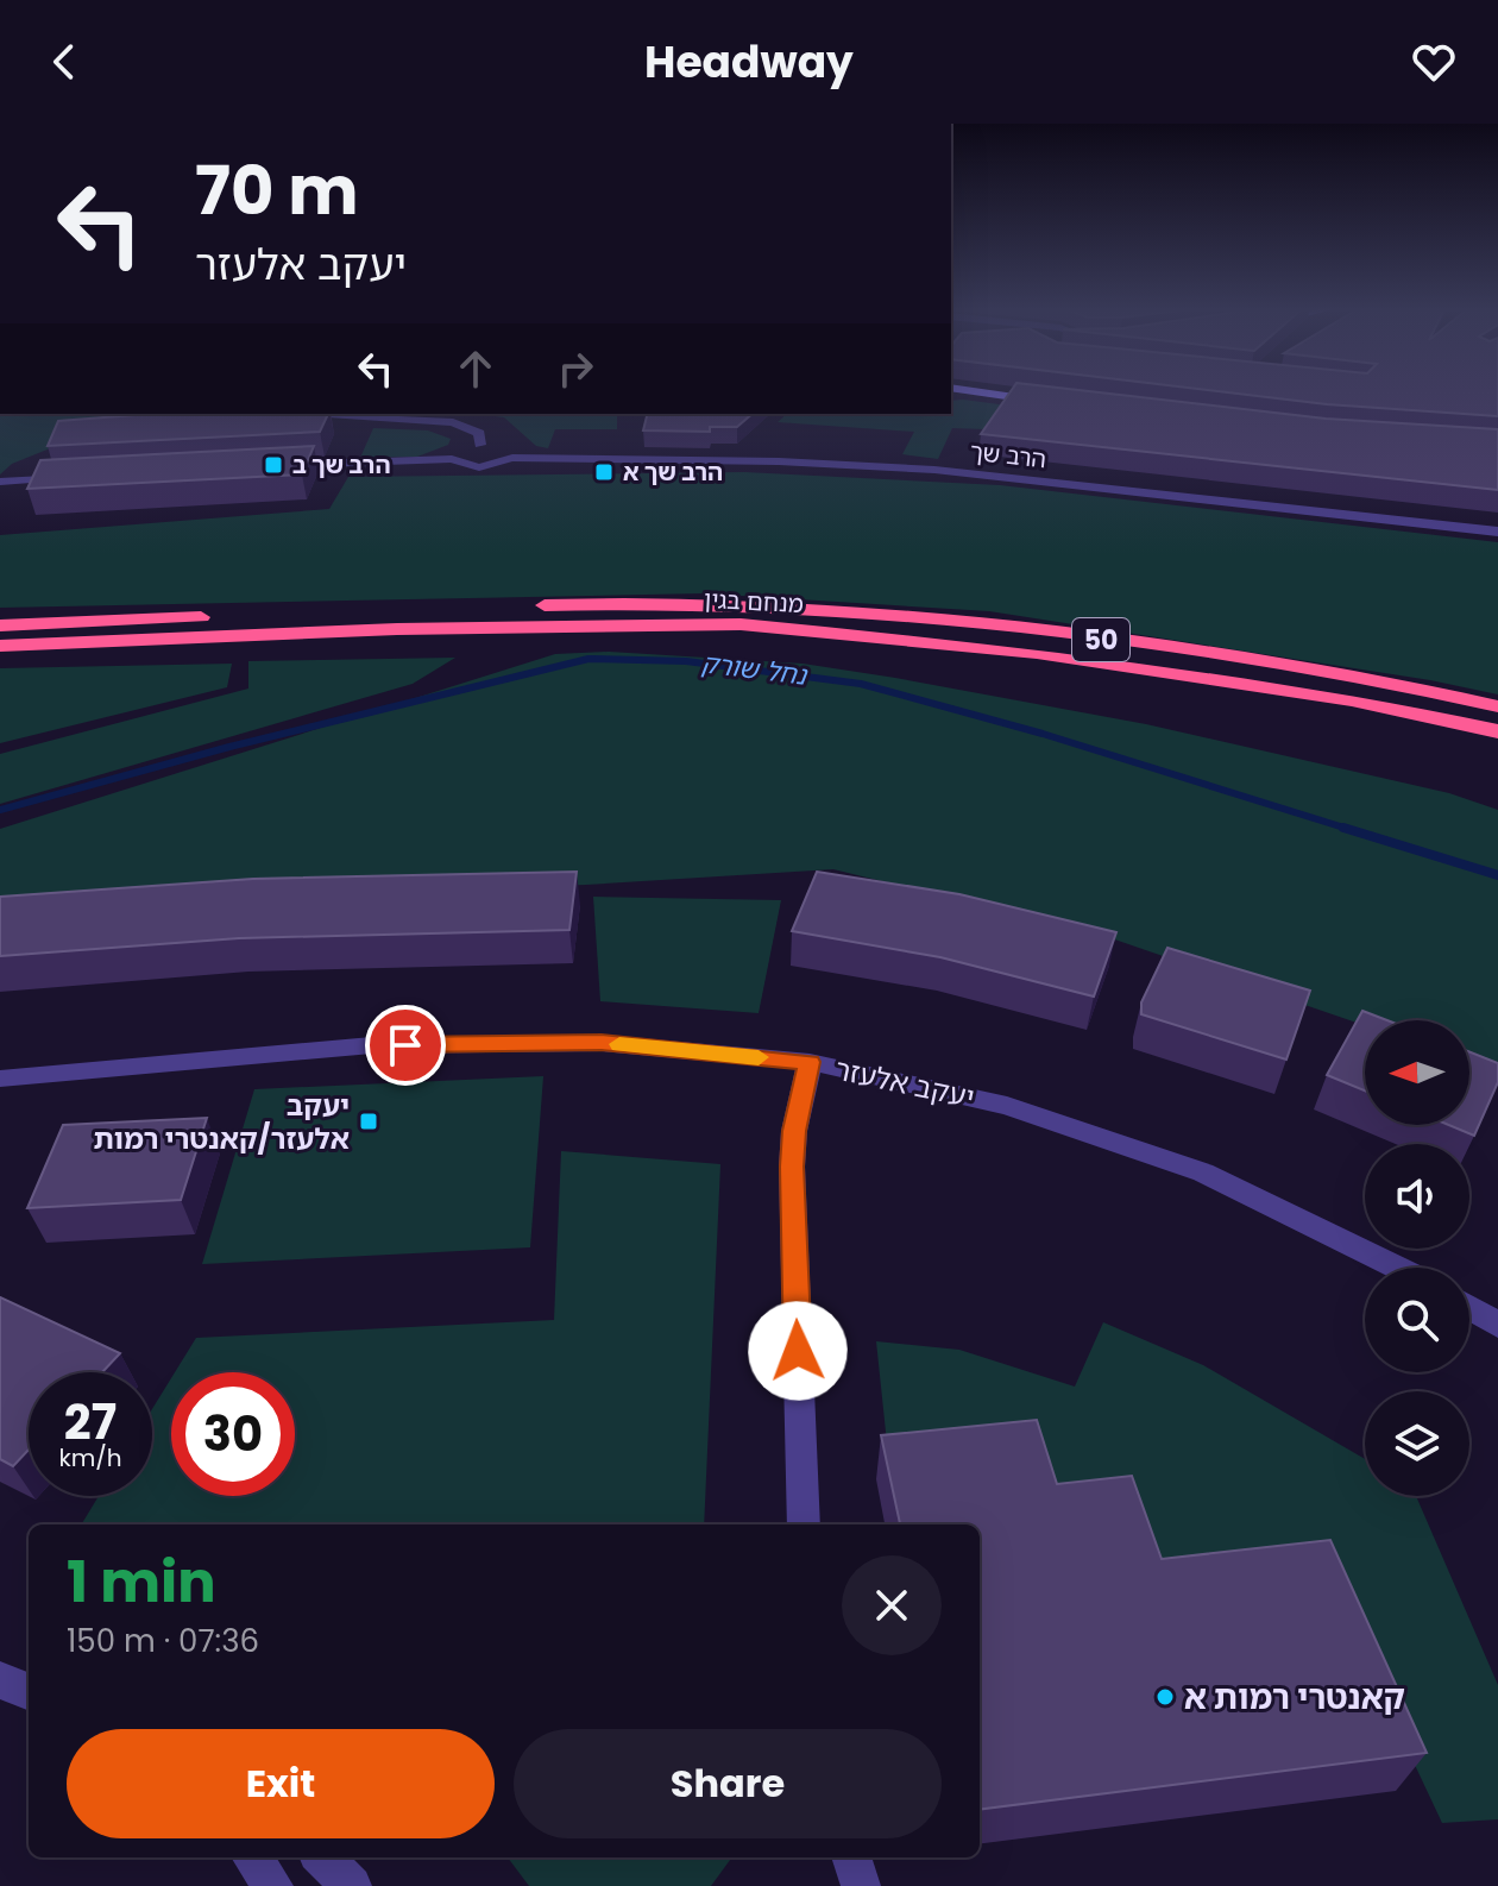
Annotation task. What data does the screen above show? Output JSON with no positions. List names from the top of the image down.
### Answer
{
  "streets": {
    "highway": ["מנחם בגין", "50"],
    "street": ["הרב שך", "יעקב אלעזר"]
  },
  "water": ["נחל שורק"],
  "places": {
    "transit": ["הרב שך ב", "הרב שך א", "יעקב אלעזר/קאנטרי רמות"],
    "other": ["קאנטרי רמות א"]
  },
  "north": "left",
  "page": {
    "header": "Headway",
    "turn": ["70 m", "יעקב אלעזר"],
    "speed": "27 km/h",
    "limit": "30",
    "heading": ["1 min", "150 m · 07:36"],
    "buttons": ["Exit", "Share"]
  }
}
